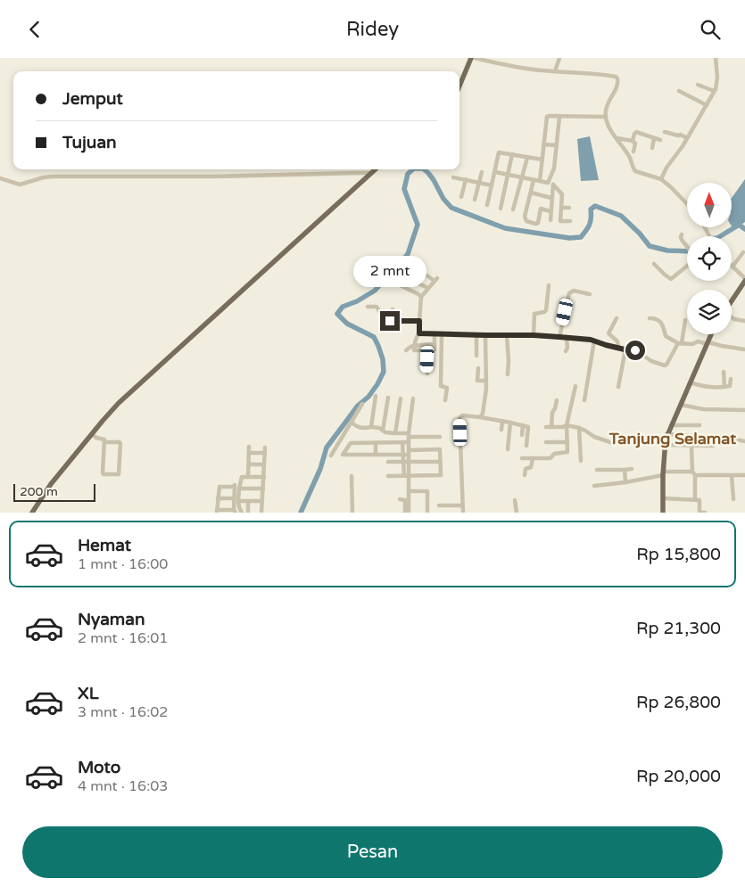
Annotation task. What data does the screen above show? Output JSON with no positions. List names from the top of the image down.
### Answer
{
  "districts": ["Tanjung Selamat"],
  "scale_bar": "200 m",
  "north": "top",
  "page": {
    "header": "Ridey",
    "banner": ["Jemput", "Tujuan"],
    "bubble": "2 mnt",
    "scale": "200 m",
    "list": [
      {
        "name": "Hemat",
        "note": "1 mnt · 16:00",
        "value": "Rp 15,800"
      },
      {
        "name": "Nyaman",
        "note": "2 mnt · 16:01",
        "value": "Rp 21,300"
      },
      {
        "name": "XL",
        "note": "3 mnt · 16:02",
        "value": "Rp 26,800"
      },
      {
        "name": "Moto",
        "note": "4 mnt · 16:03",
        "value": "Rp 20,000"
      }
    ],
    "buttons": "Pesan"
  }
}
